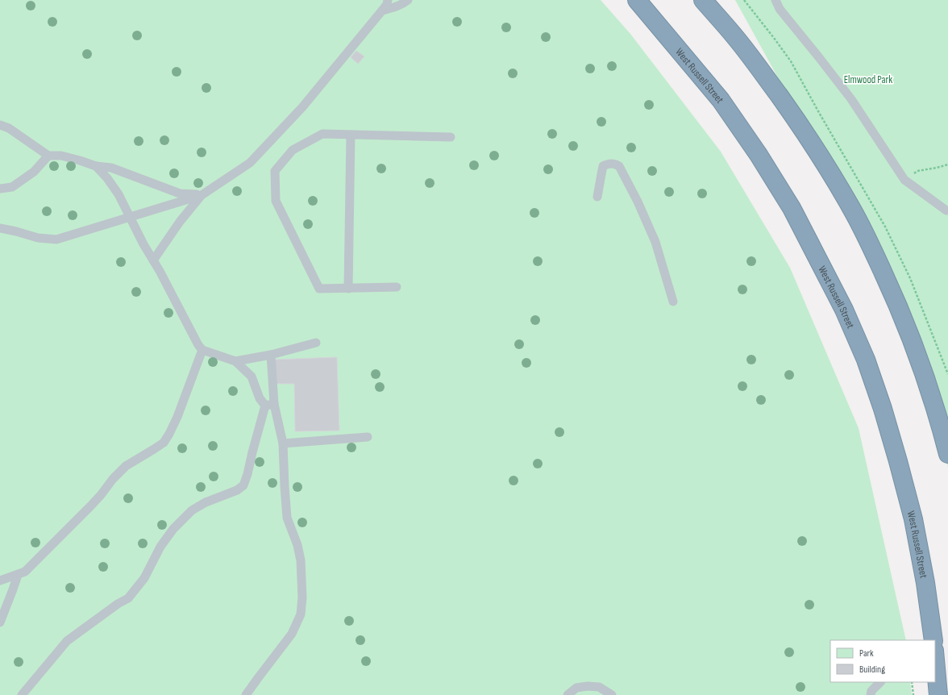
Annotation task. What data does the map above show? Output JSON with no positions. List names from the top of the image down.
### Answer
{
  "streets": {
    "highway": ["West Russell Street"]
  },
  "parks": ["Elmwood Park"],
  "legend": ["Park", "Building"]
}
